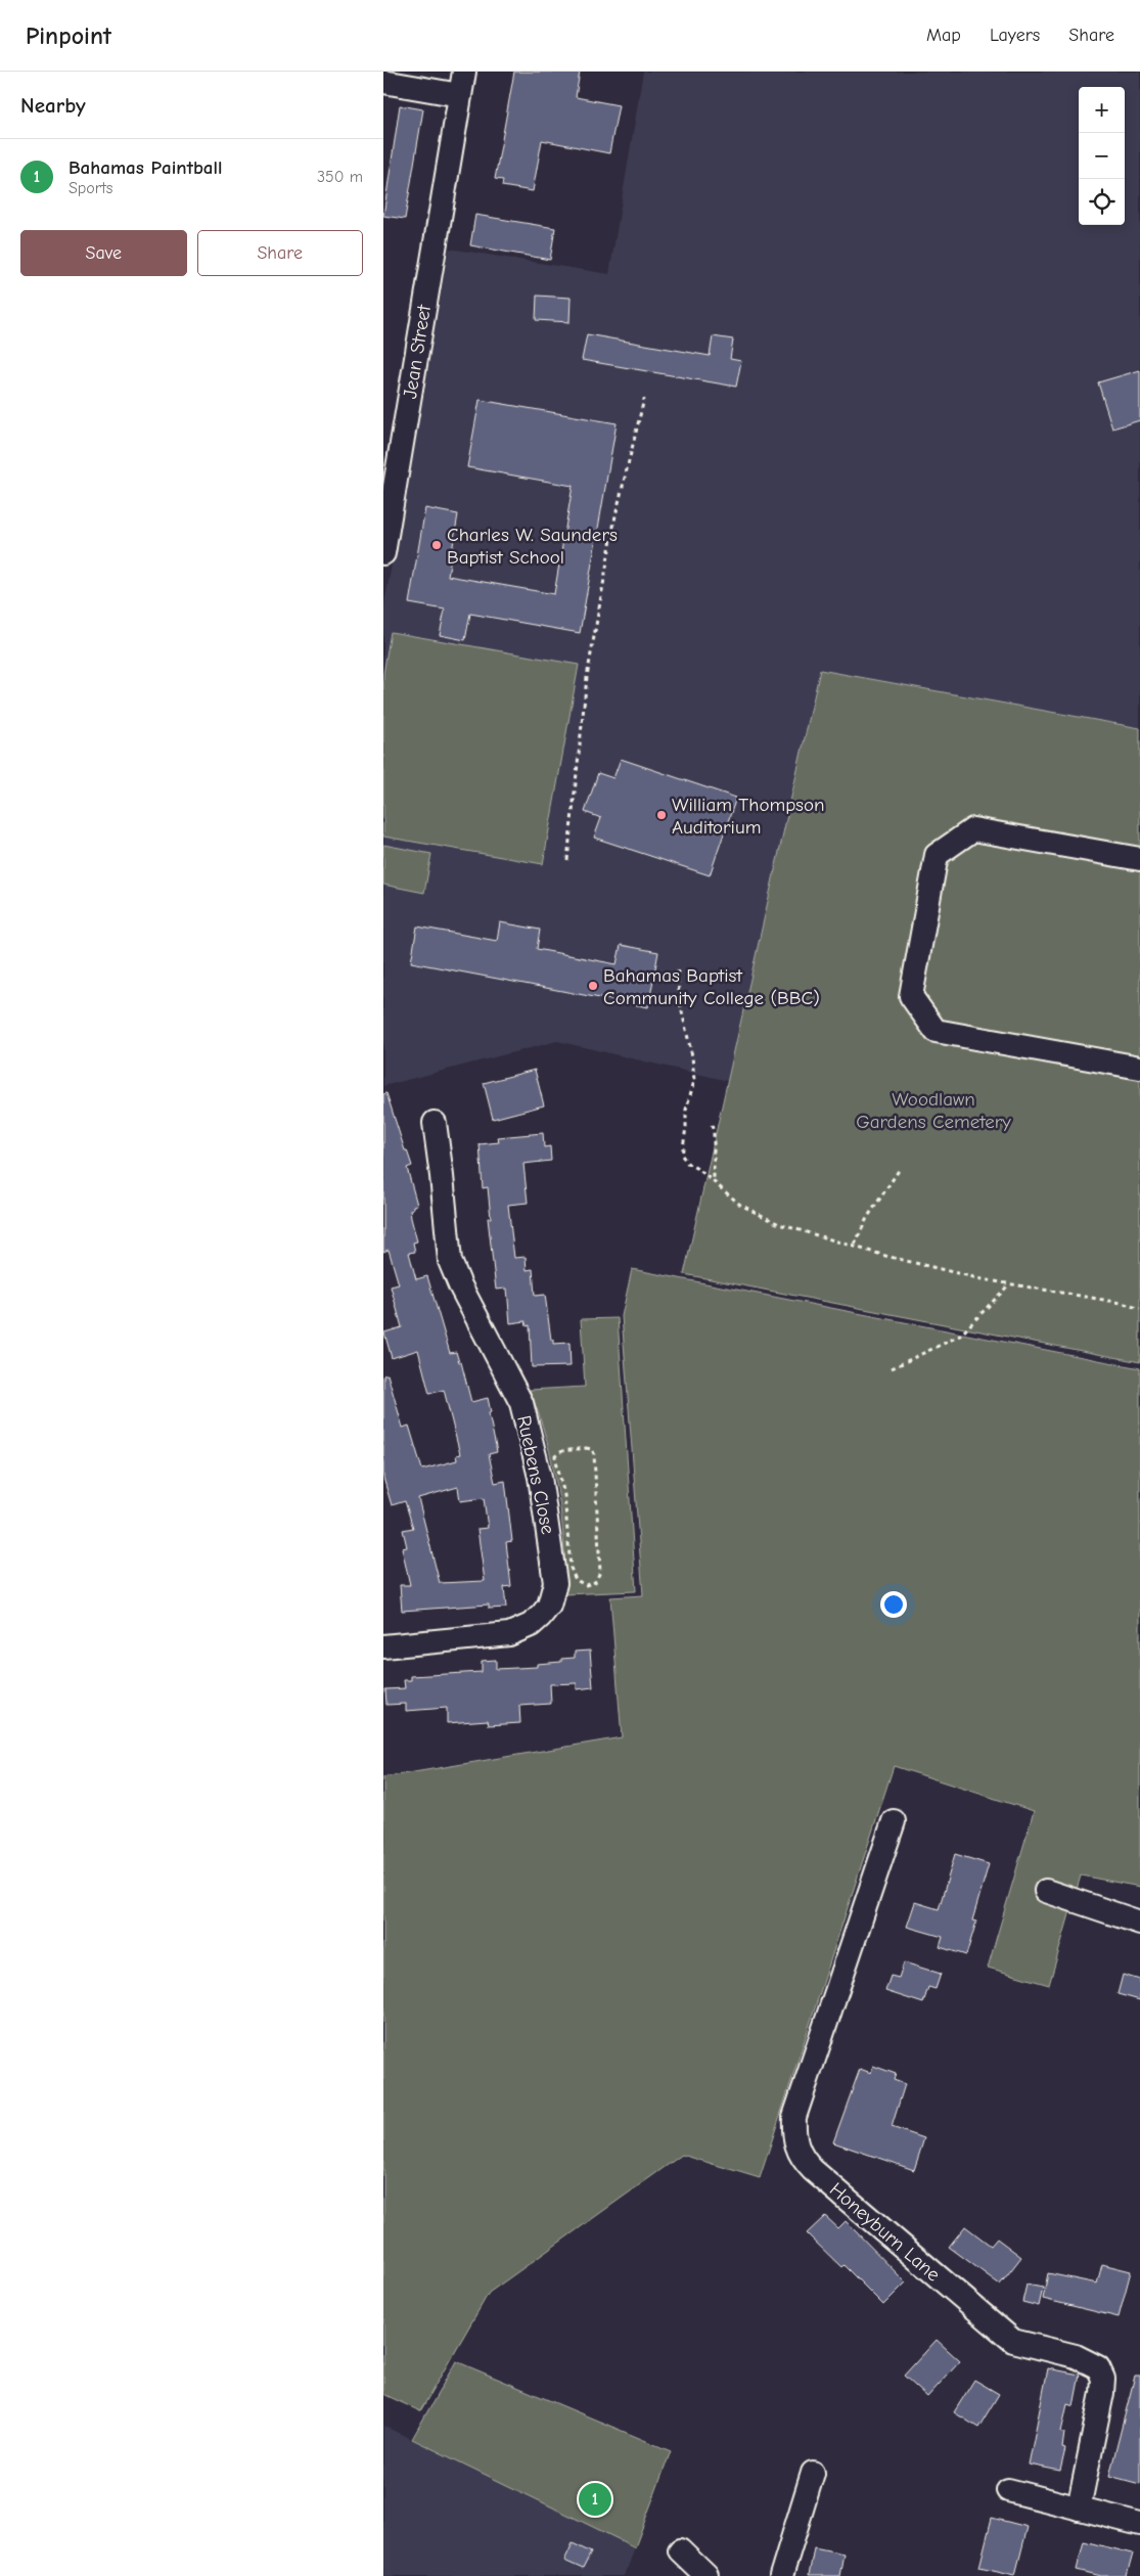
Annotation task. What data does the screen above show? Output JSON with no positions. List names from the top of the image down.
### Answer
{
  "streets": {
    "street": ["Jean Street", "Ruebens Close", "Honeyburn Lane"]
  },
  "parks": ["Woodlawn Gardens Cemetery"],
  "places": ["Charles W. Saunders Baptist School", "William Thompson Auditorium", "Bahamas Baptist Community College (BBC)"],
  "page": {
    "header": "Pinpoint",
    "nav": ["Map", "Layers", "Share"],
    "heading": "Nearby",
    "map_buttons": ["+", "−"],
    "list": [
      {
        "mark": "1",
        "name": "Bahamas Paintball",
        "note": "Sports",
        "value": "350 m"
      }
    ],
    "buttons": ["Save", "Share"],
    "pins": "1"
  }
}
